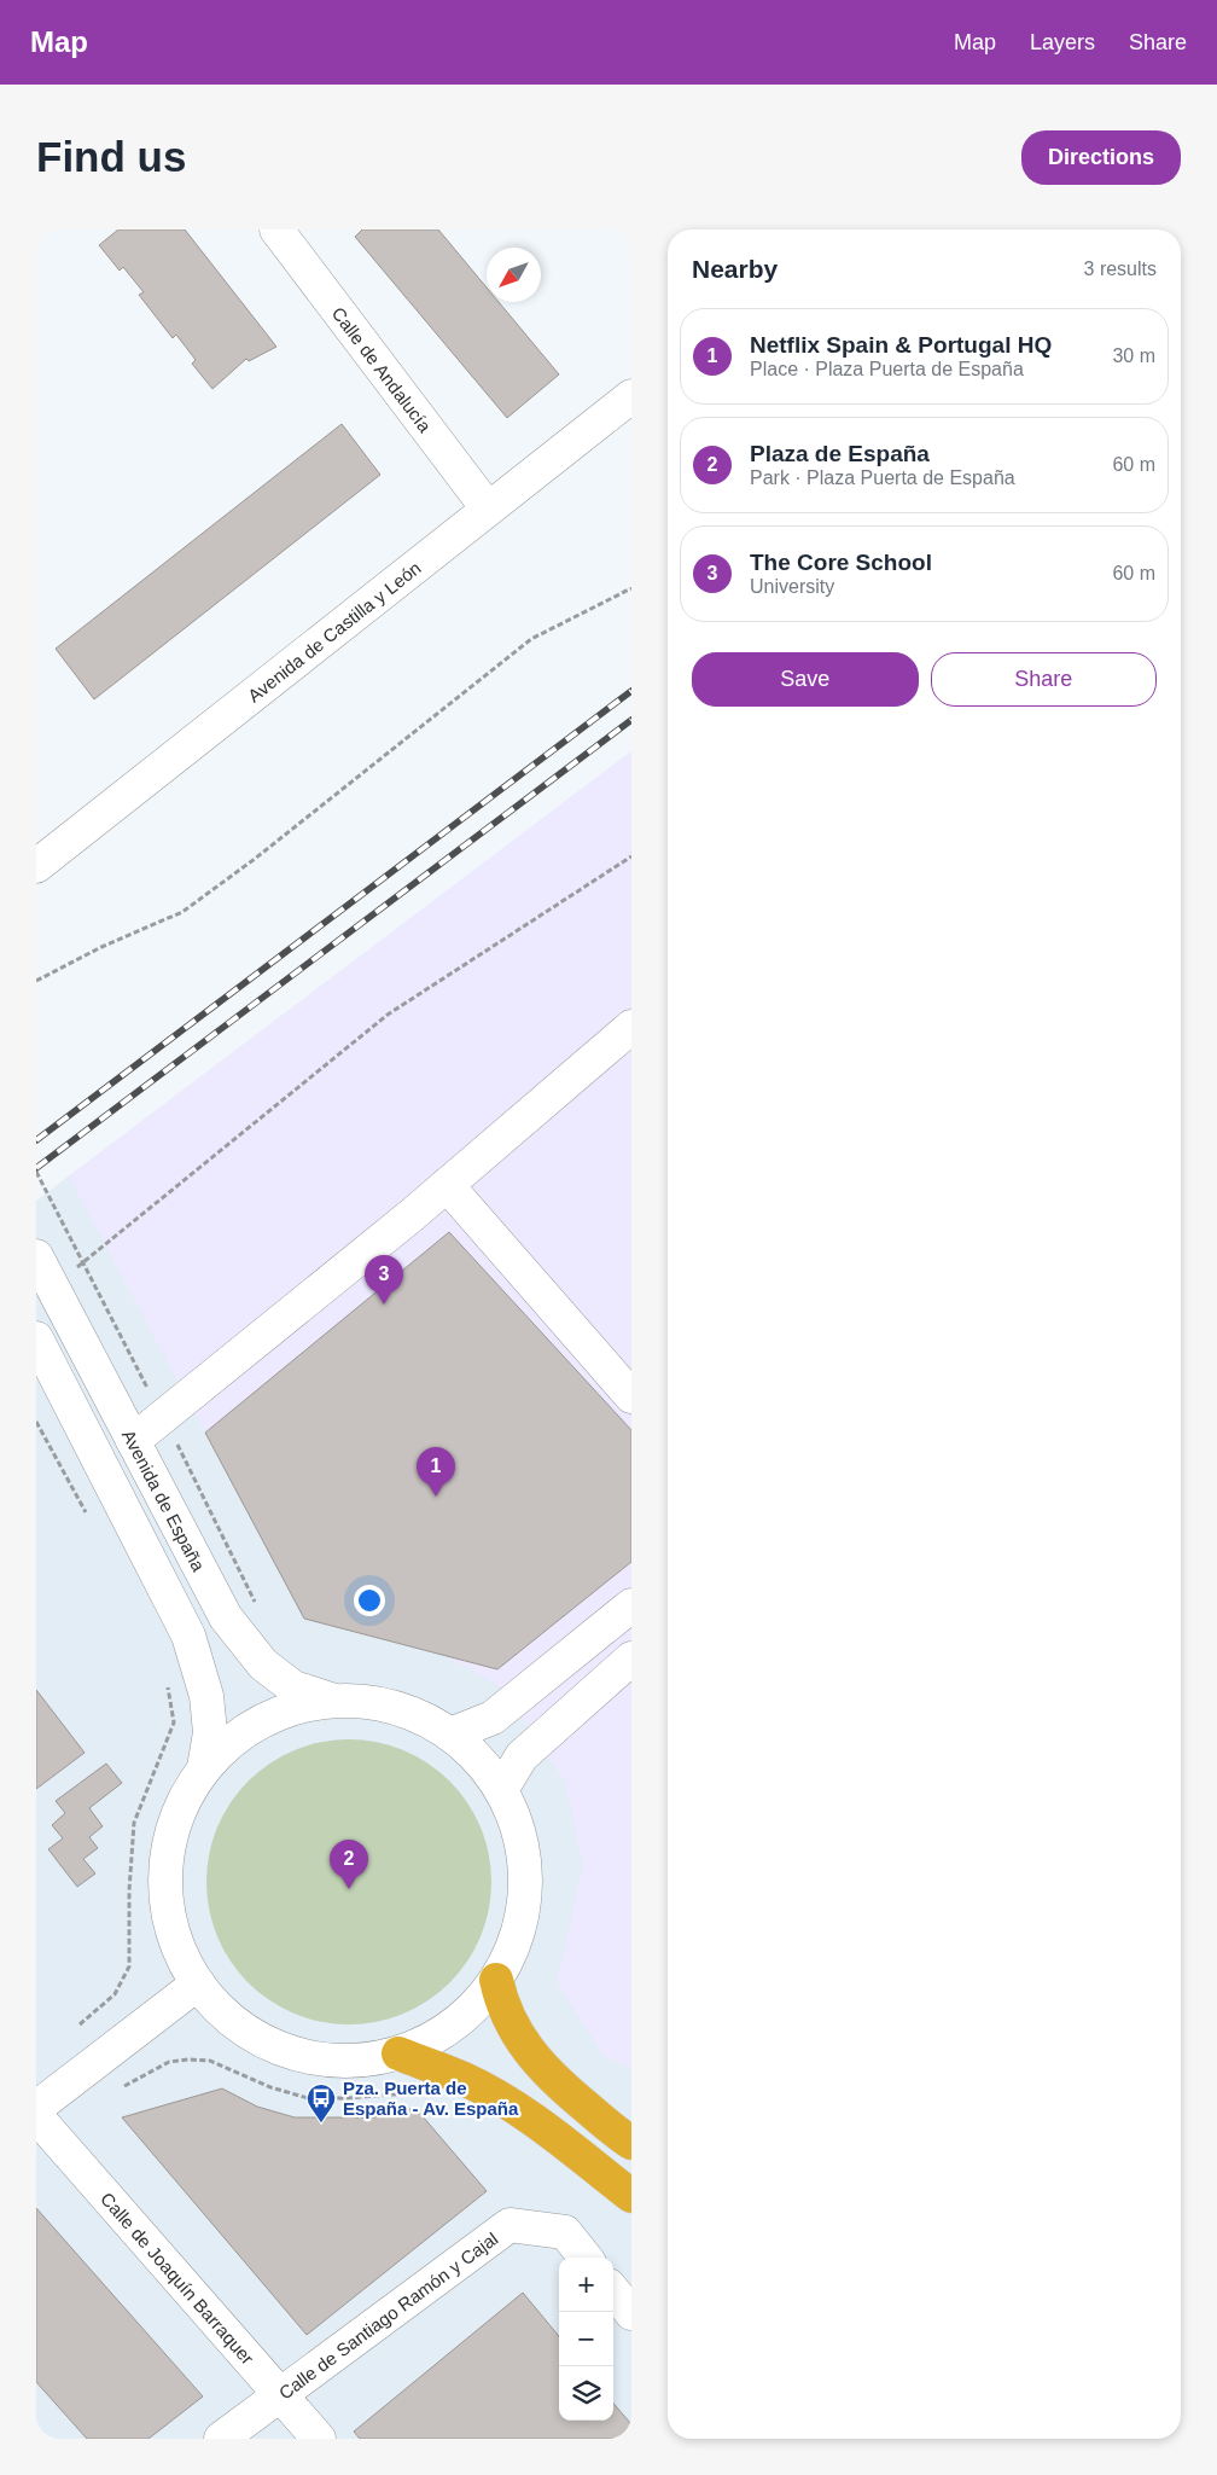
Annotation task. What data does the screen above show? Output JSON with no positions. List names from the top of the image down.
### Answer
{
  "streets": {
    "street": [
      "Calle de Andalucía",
      "Avenida de Castilla y León",
      "Avenida de España",
      "Calle de Joaquín Barraquer",
      "Calle de Santiago Ramón y Cajal"
    ]
  },
  "crossings": [
    ["Calle de Andalucía", "Avenida de Castilla y León"],
    ["Calle de Joaquín Barraquer", "Calle de Santiago Ramón y Cajal"]
  ],
  "places": {
    "bus stop": ["Pza. Puerta de España - Av. España"]
  },
  "north": "bottom left",
  "page": {
    "header": "Map",
    "nav": ["Map", "Layers", "Share"],
    "buttons": [
      "Directions",
      ["Save", "Share"]
    ],
    "title": "Find us",
    "heading": ["Nearby", "3 results"],
    "list": [
      {
        "mark": "1",
        "name": "Netflix Spain & Portugal HQ",
        "note": "Place · Plaza Puerta de España",
        "value": "30 m"
      },
      {
        "mark": "2",
        "name": "Plaza de España",
        "note": "Park · Plaza Puerta de España",
        "value": "60 m"
      },
      {
        "mark": "3",
        "name": "The Core School",
        "note": "University",
        "value": "60 m"
      }
    ],
    "pins": ["3", "1", "2"],
    "map_buttons": ["+", "−"]
  }
}
